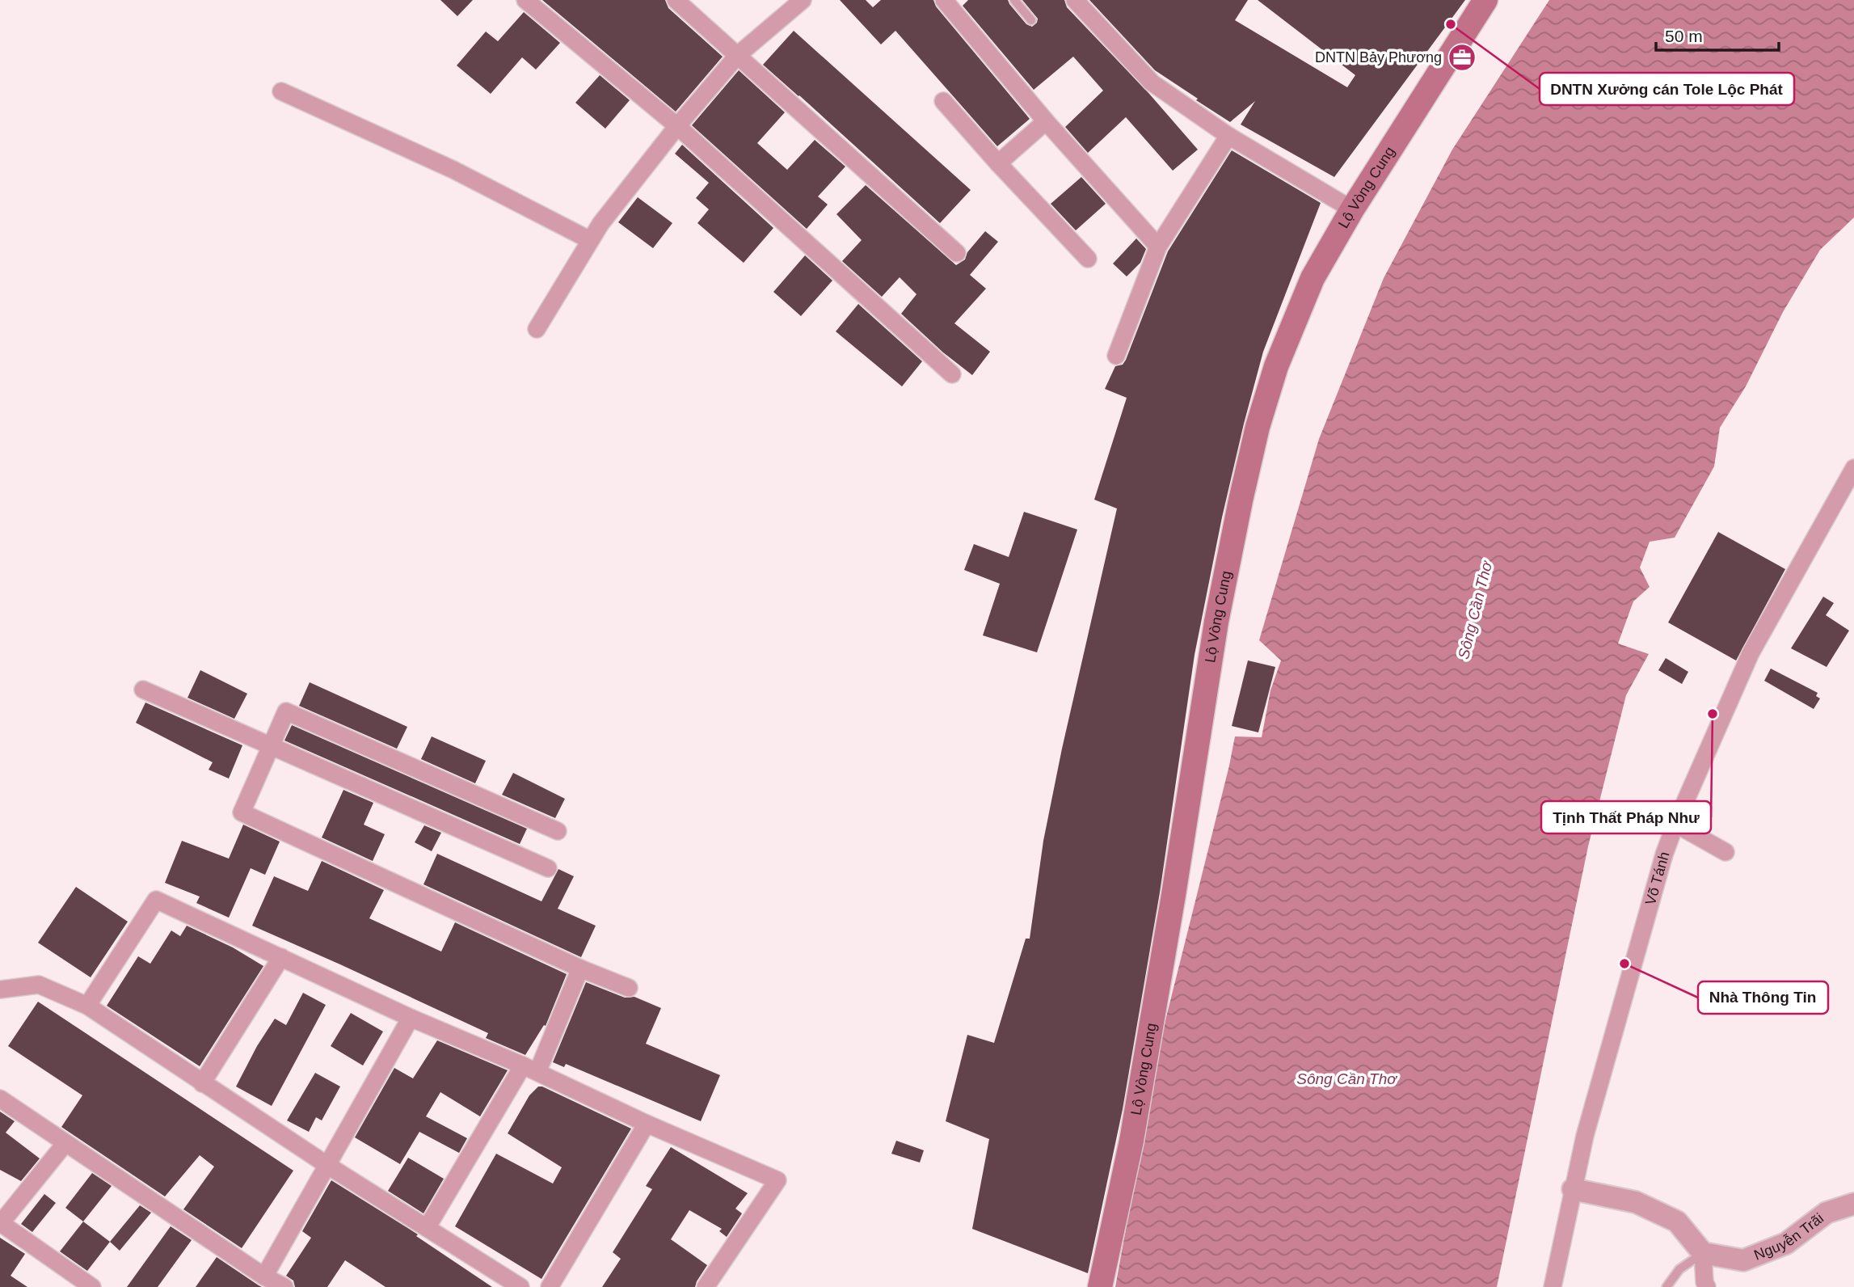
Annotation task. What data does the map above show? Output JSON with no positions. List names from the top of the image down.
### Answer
{
  "streets": {
    "main road": ["Lộ Vòng Cung"],
    "street": ["Võ Tánh", "Nguyễn Trãi"]
  },
  "water": ["Sông Cần Thơ"],
  "places": {
    "other": ["DNTN Xưởng cán Tole Lộc Phát", "Tịnh Thất Pháp Như", "Nhà Thông Tin"],
    "office": ["DNTN Bảy Phương"]
  },
  "scale_bar": "50 m"
}
